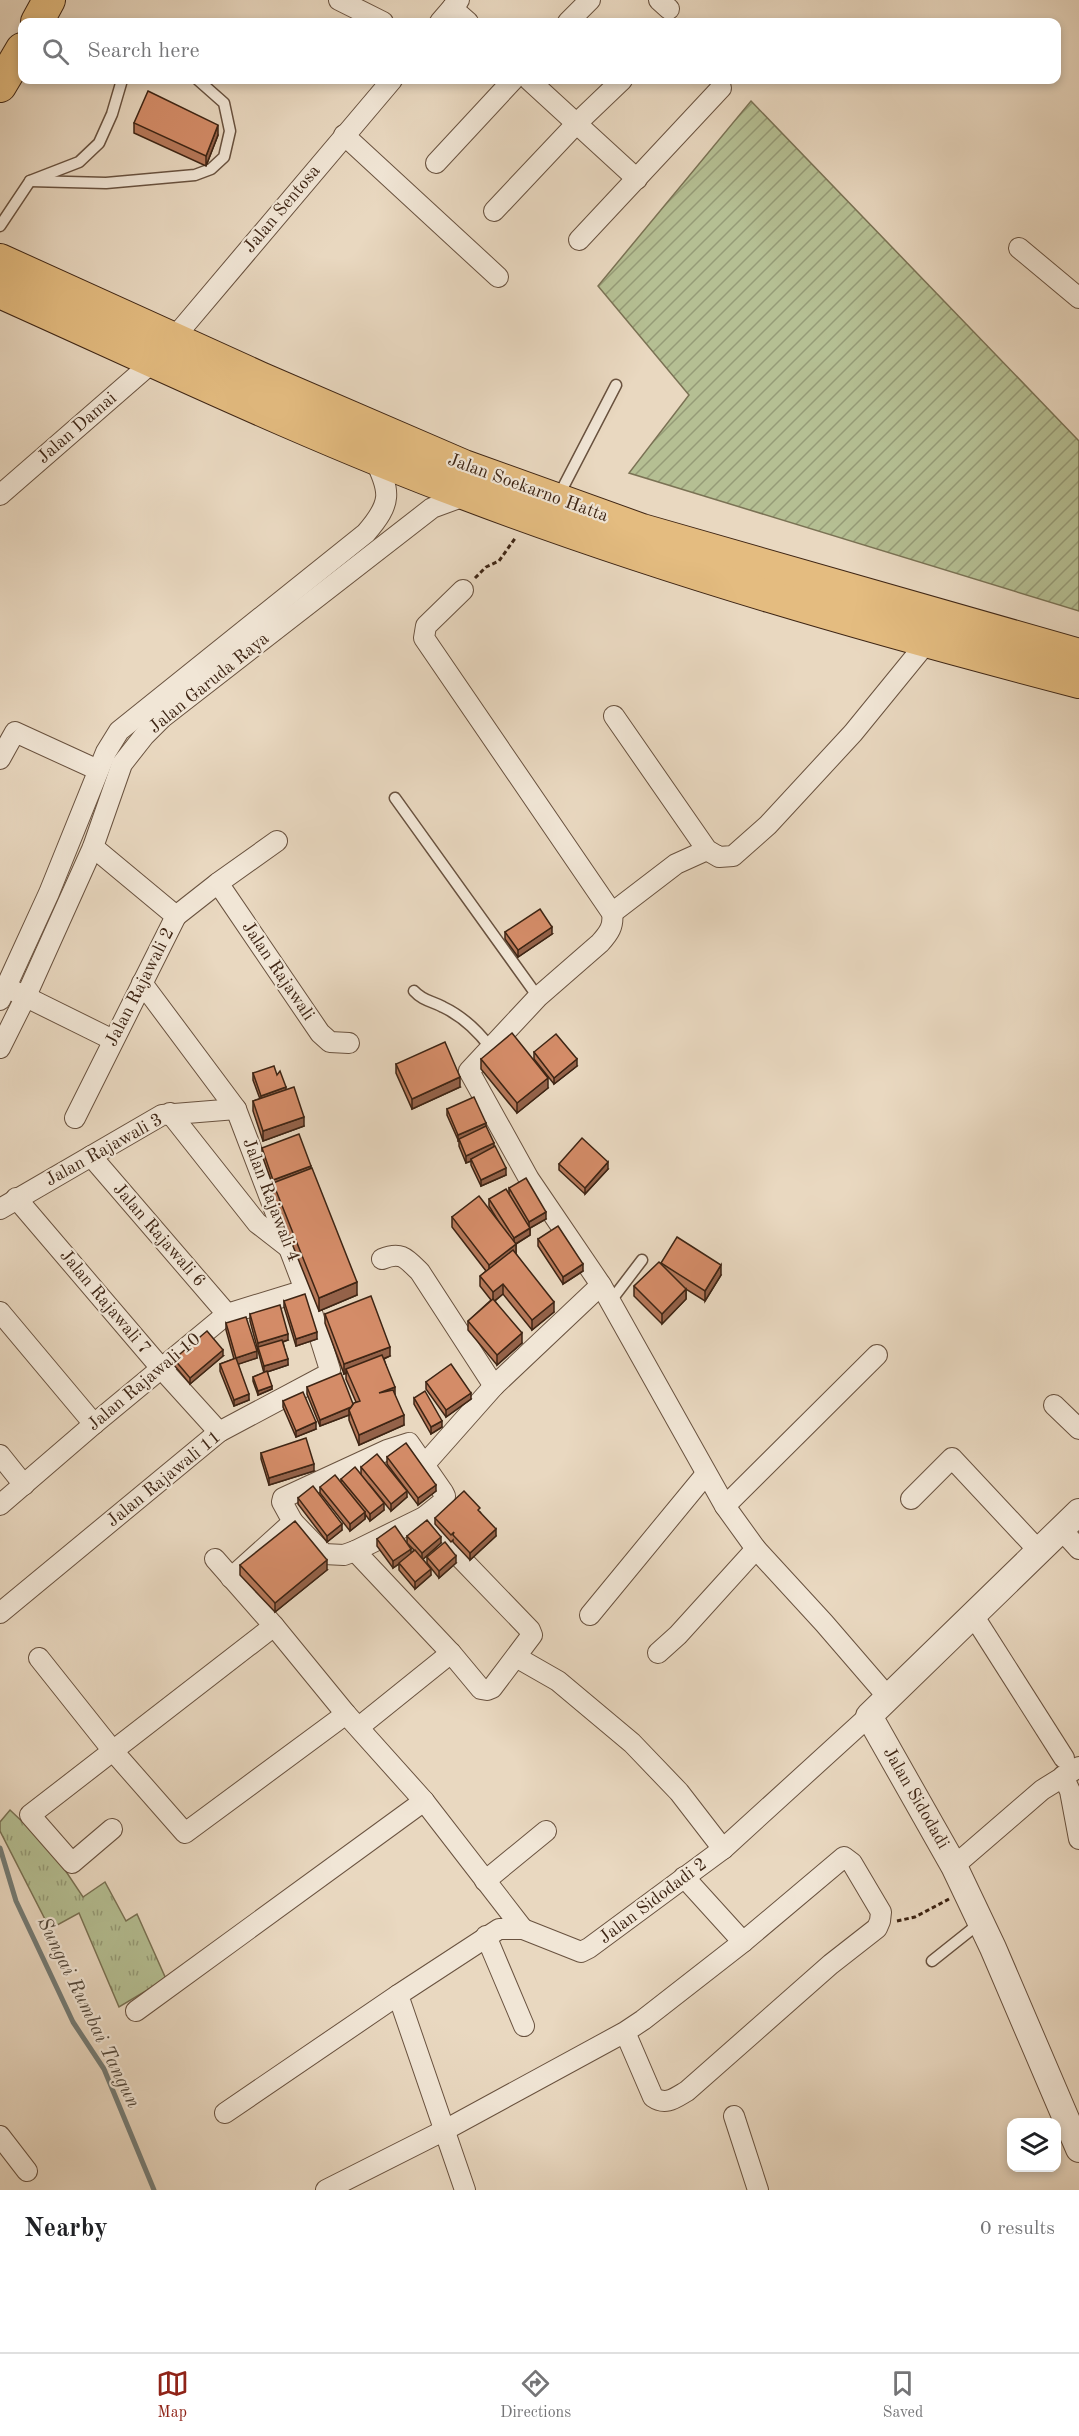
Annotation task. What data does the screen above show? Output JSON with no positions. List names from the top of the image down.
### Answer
{
  "streets": {
    "main road": ["Jalan Soekarno Hatta"],
    "street": [
      "Jalan Sentosa",
      "Jalan Damai",
      "Jalan Garuda Raya",
      "Jalan Rajawali",
      "Jalan Rajawali 2",
      "Jalan Rajawali 3",
      "Jalan Rajawali 4",
      "Jalan Rajawali 6",
      "Jalan Rajawali 7",
      "Jalan Rajawali 10",
      "Jalan Rajawali 11",
      "Jalan Sidodadi",
      "Jalan Sidodadi 2"
    ]
  },
  "crossings": [
    ["Jalan Sentosa", "Jalan Damai"],
    ["Jalan Sentosa", "Jalan Soekarno Hatta"],
    ["Jalan Damai", "Jalan Soekarno Hatta"],
    ["Jalan Soekarno Hatta", "Jalan Garuda Raya"],
    ["Jalan Garuda Raya", "Jalan Rajawali 2"],
    ["Jalan Rajawali 3", "Jalan Rajawali 4"],
    ["Jalan Rajawali 3", "Jalan Rajawali 6"],
    ["Jalan Rajawali 3", "Jalan Rajawali 7"],
    ["Jalan Rajawali 4", "Jalan Rajawali 10"],
    ["Jalan Rajawali 4", "Jalan Rajawali 11"],
    ["Jalan Rajawali 6", "Jalan Rajawali 10"],
    ["Jalan Rajawali 7", "Jalan Rajawali 10"],
    ["Jalan Rajawali 7", "Jalan Rajawali 11"],
    ["Jalan Rajawali 10", "Jalan Rajawali 11"],
    ["Jalan Sidodadi", "Jalan Sidodadi 2"]
  ],
  "water": ["Sungai Rumbai Tangun"],
  "page": {
    "search": "Search here",
    "heading": ["Nearby", "0 results"],
    "nav": ["Map", "Directions", "Saved"]
  }
}
